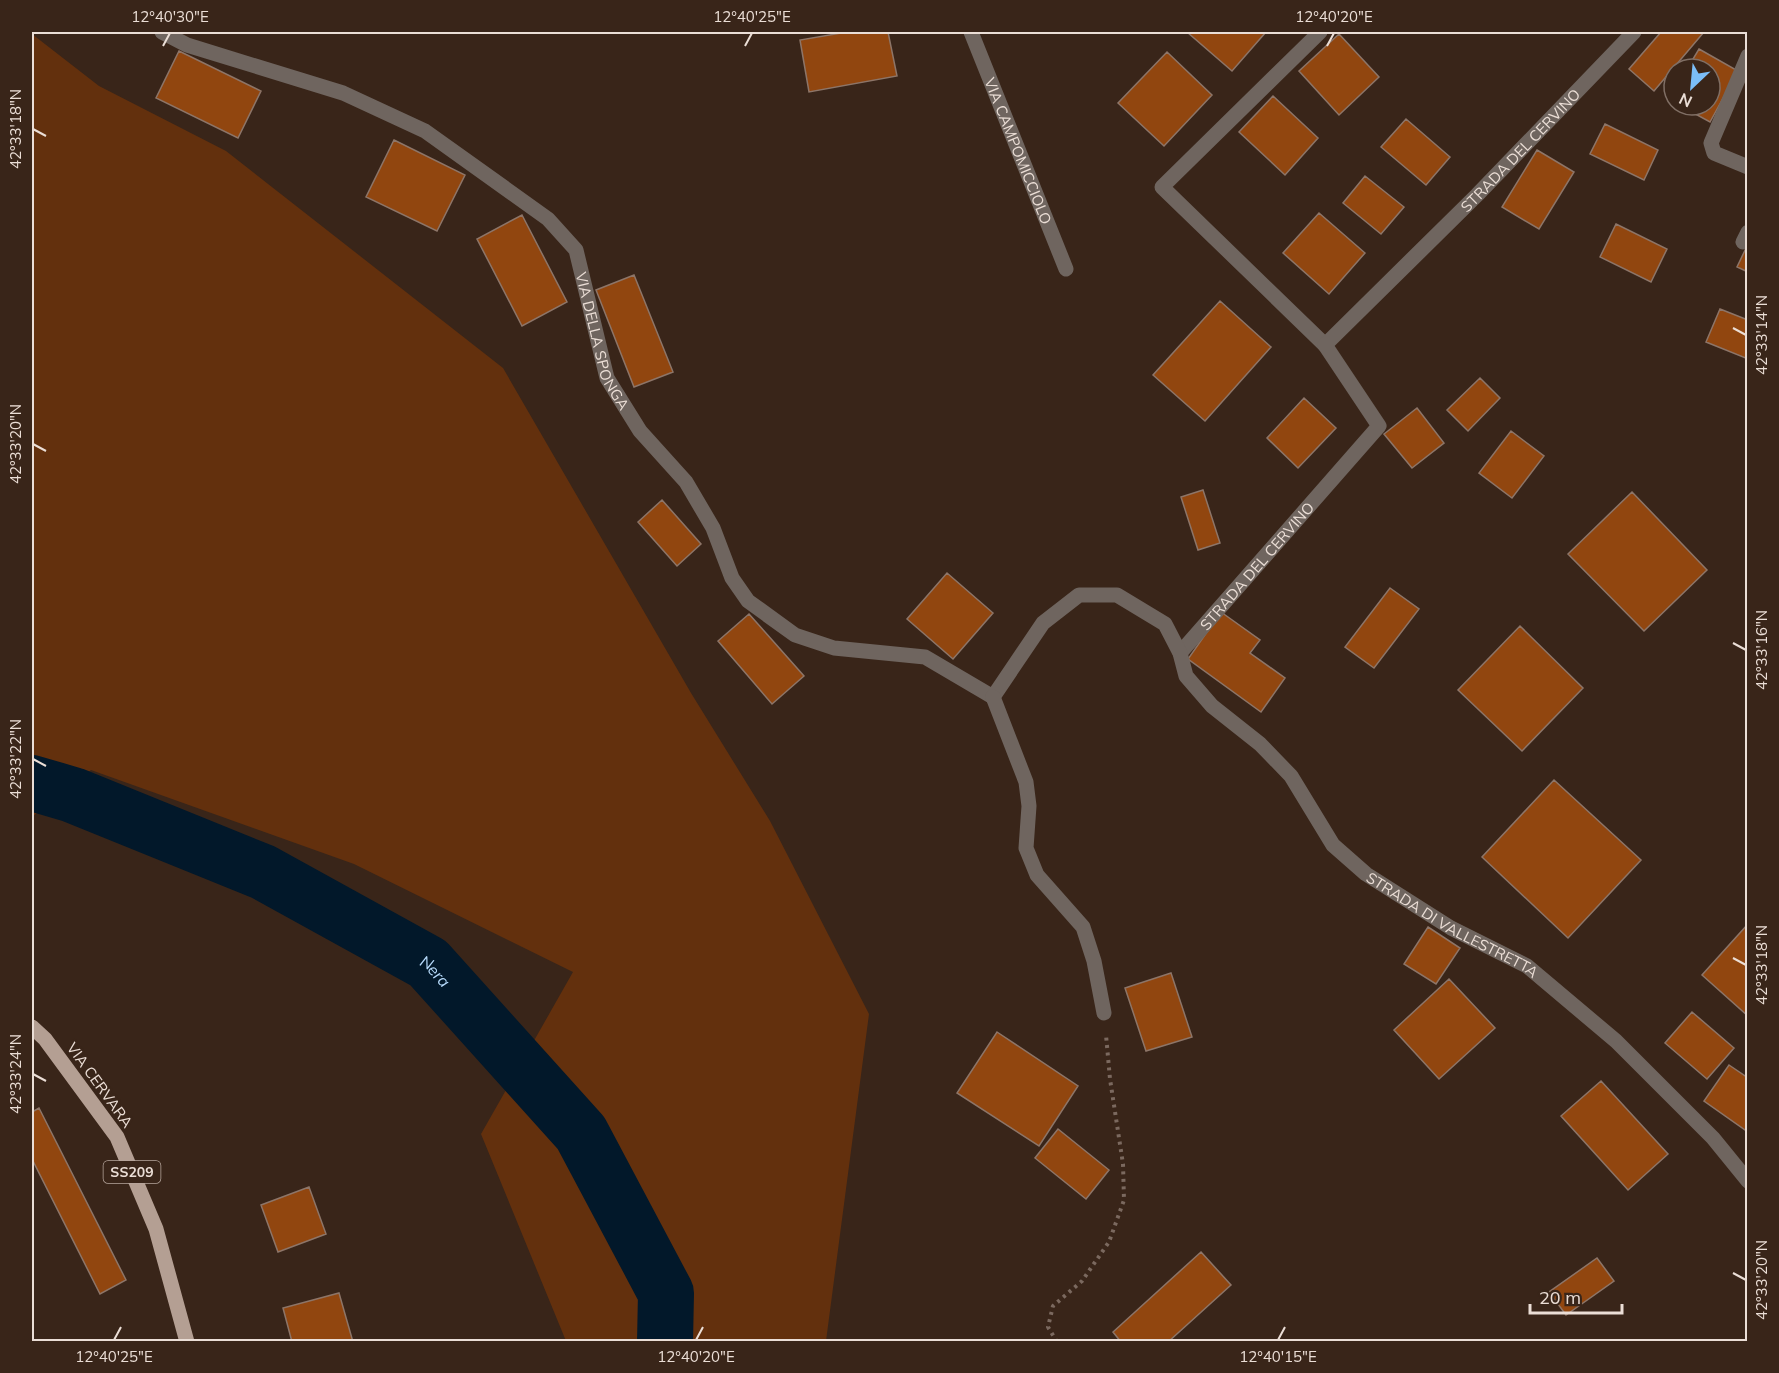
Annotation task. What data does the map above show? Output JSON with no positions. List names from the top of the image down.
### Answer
{
  "streets": {
    "main road": ["VIA CERVARA", "SS209"],
    "street": [
      "VIA CAMPOMICCIOLO",
      "STRADA DEL CERVINO",
      "VIA DELLA SPONGA",
      "STRADA DI VALLESTRETTA"
    ]
  },
  "crossings": [
    ["STRADA DEL CERVINO", "STRADA DI VALLESTRETTA"]
  ],
  "water": ["Nera"],
  "scale_bar": "20 m",
  "north": "bottom left",
  "coordinates": [
    "12°40'30\"E",
    "12°40'25\"E",
    "12°40'20\"E",
    "42°33'18\"N",
    "42°33'14\"N",
    "42°33'20\"N",
    "42°33'16\"N",
    "42°33'22\"N",
    "42°33'24\"N",
    "12°40'15\"E"
  ]
}
